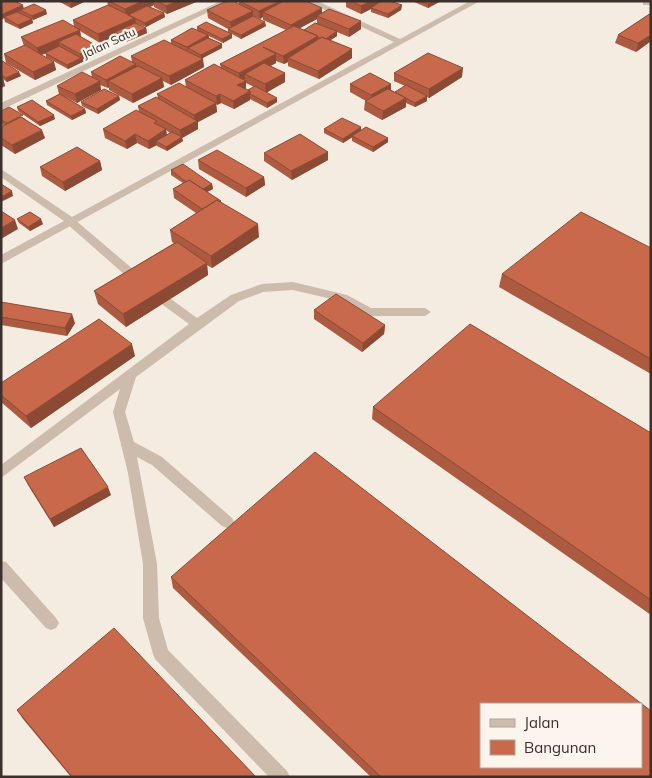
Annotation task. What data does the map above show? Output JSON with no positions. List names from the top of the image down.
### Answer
{
  "streets": {
    "street": ["Jalan Satu"]
  },
  "legend": ["Jalan", "Bangunan"]
}
